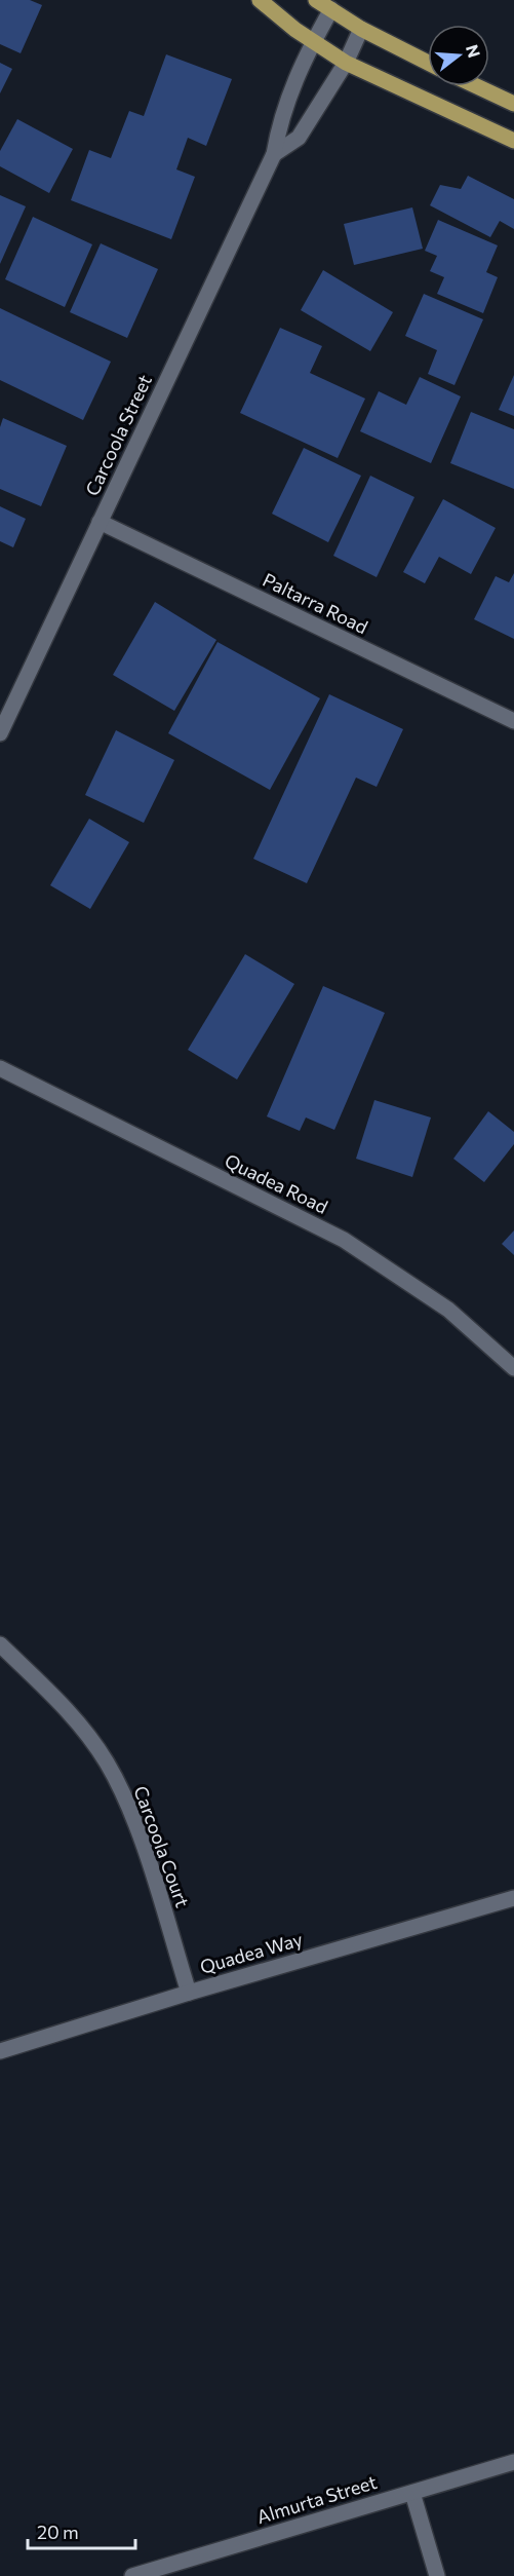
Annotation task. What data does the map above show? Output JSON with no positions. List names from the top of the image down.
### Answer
{
  "streets": {
    "street": [
      "Carcoola Street",
      "Paltarra Road",
      "Quadea Road",
      "Carcoola Court",
      "Quadea Way",
      "Almurta Street"
    ]
  },
  "crossings": [
    ["Carcoola Street", "Paltarra Road"],
    ["Carcoola Court", "Quadea Way"]
  ],
  "scale_bar": "20 m",
  "north": "right"
}
